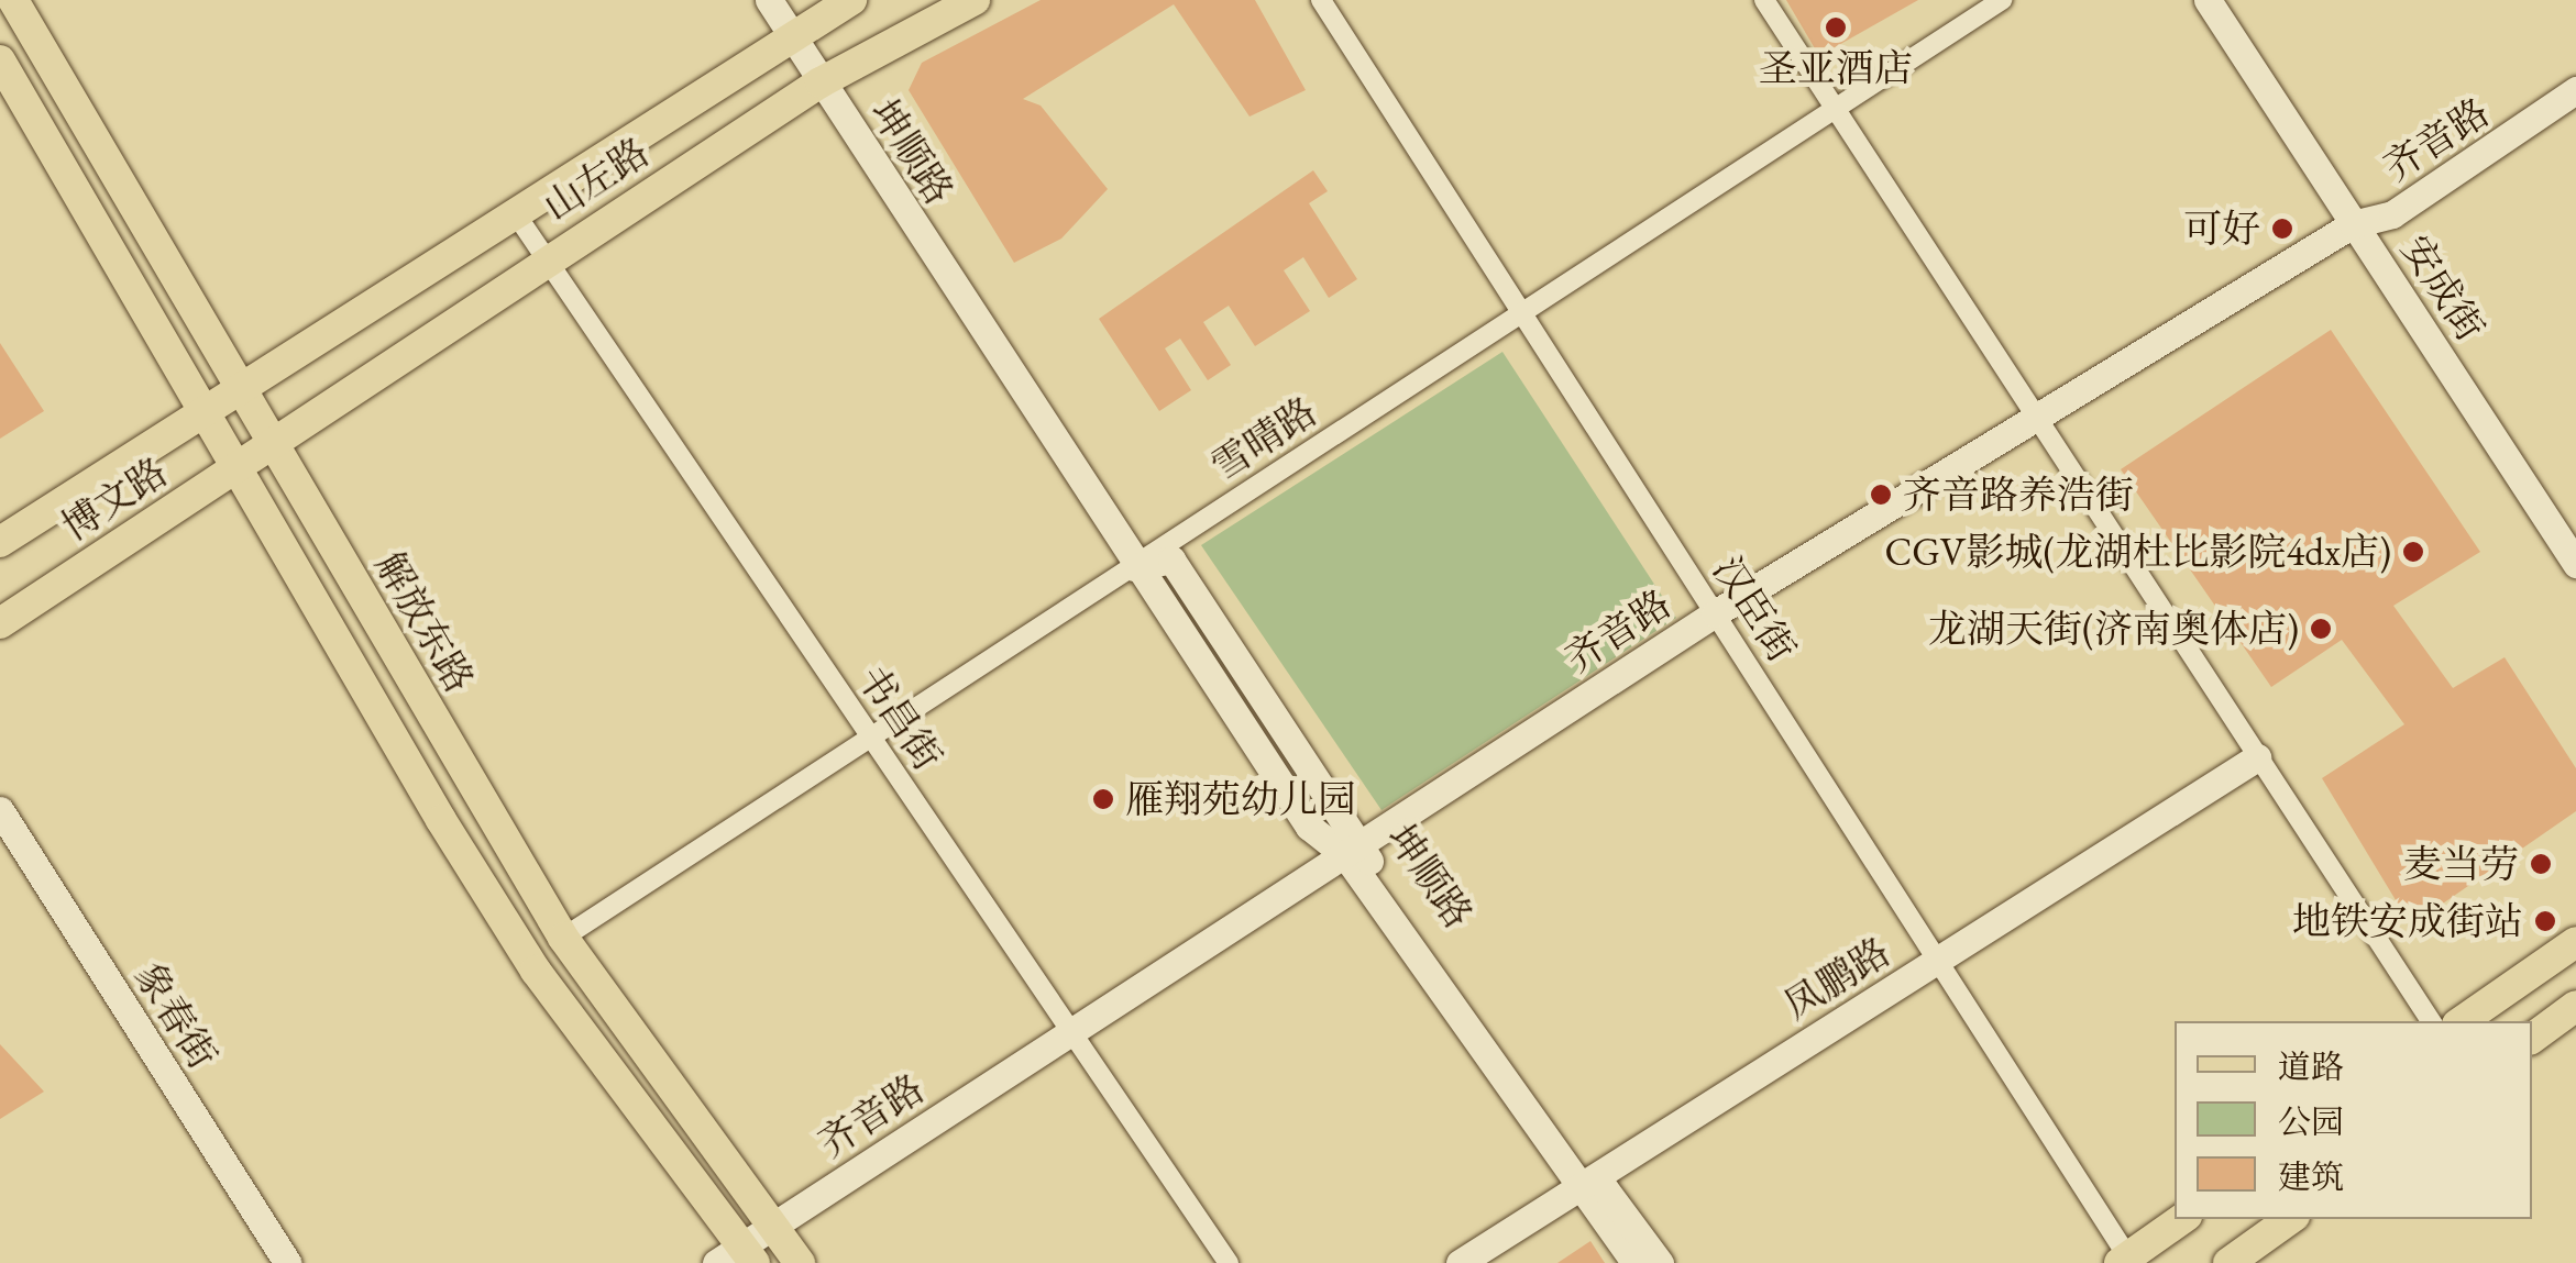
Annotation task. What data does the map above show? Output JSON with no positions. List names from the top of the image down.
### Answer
{
  "streets": {
    "main road": ["山左路", "博文路", "解放东路"],
    "street": [
      "齐音路",
      "坤顺路",
      "安成街",
      "雪晴路",
      "汉臣街",
      "书昌街",
      "凤鹏路",
      "象春街"
    ]
  },
  "crossings": [
    ["齐音路", "坤顺路"],
    ["齐音路", "安成街"],
    ["齐音路", "汉臣街"],
    ["齐音路", "解放东路"],
    ["齐音路", "书昌街"],
    ["坤顺路", "山左路"],
    ["坤顺路", "雪晴路"],
    ["坤顺路", "凤鹏路"],
    ["山左路", "博文路"],
    ["山左路", "解放东路"],
    ["山左路", "书昌街"],
    ["雪晴路", "汉臣街"],
    ["雪晴路", "解放东路"],
    ["雪晴路", "书昌街"],
    ["博文路", "解放东路"],
    ["汉臣街", "凤鹏路"]
  ],
  "places": [
    "圣亚酒店",
    "可好",
    "齐音路养浩街",
    "CGV影城(龙湖杜比影院4dx店)",
    "龙湖天街(济南奥体店)",
    "雁翔苑幼儿园",
    "麦当劳",
    "地铁安成街站"
  ],
  "legend": ["道路", "公园", "建筑"]
}
